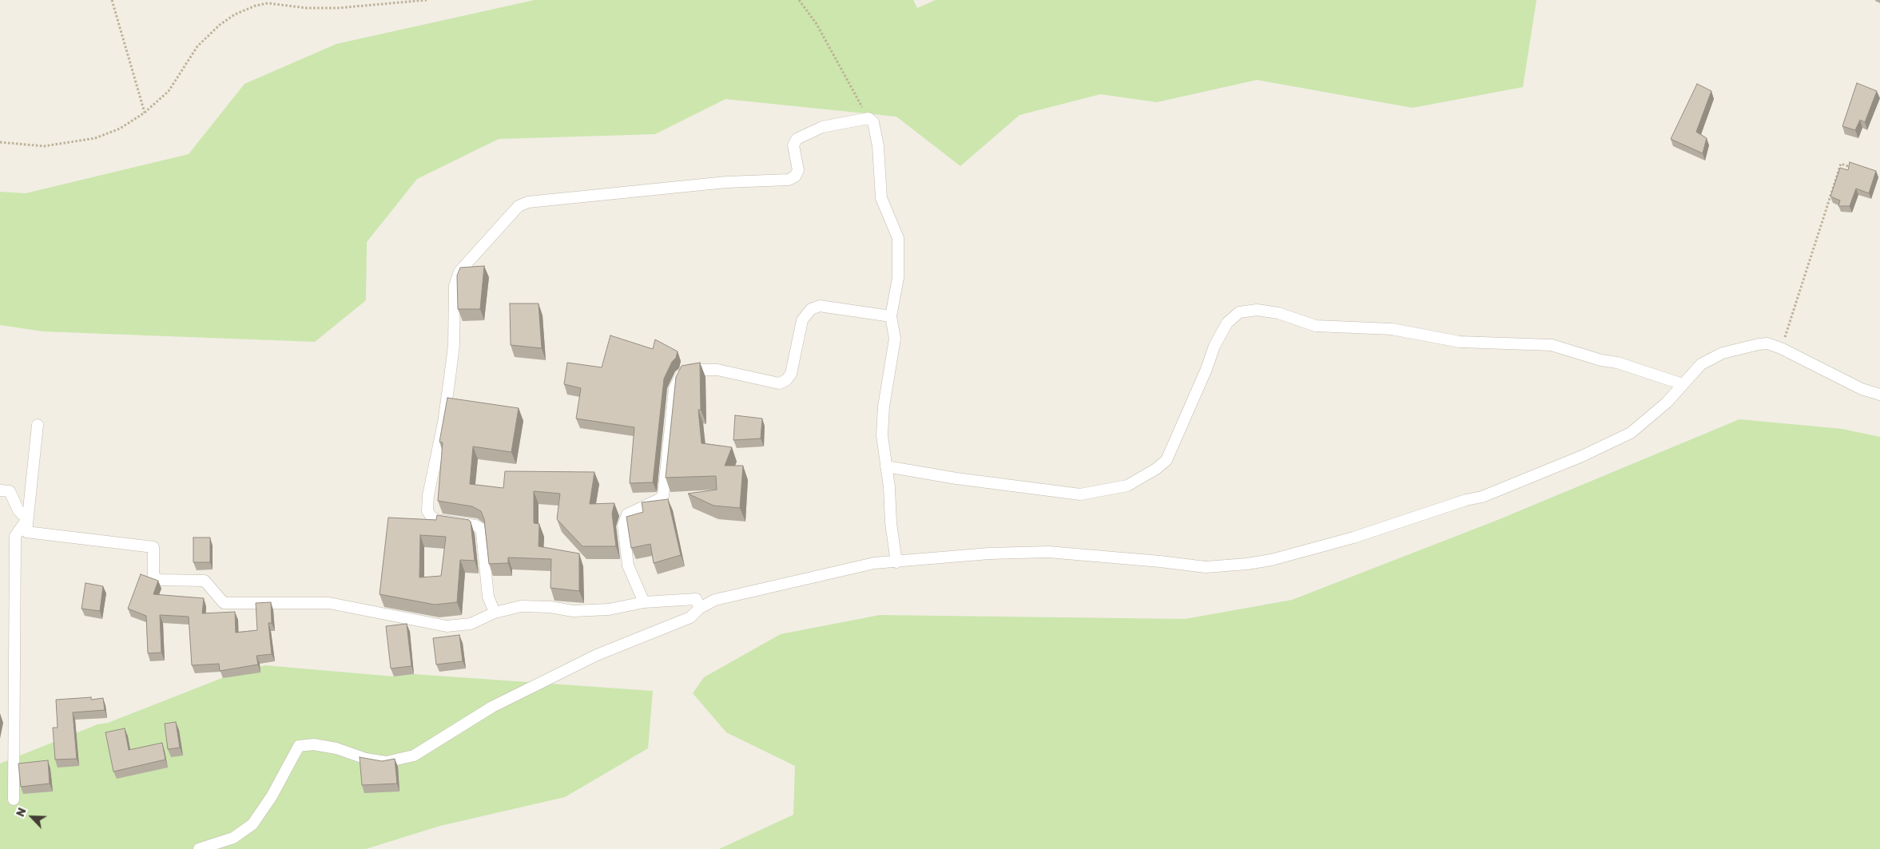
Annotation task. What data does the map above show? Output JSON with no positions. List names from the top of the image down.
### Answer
{
  "north": "top left"
}
